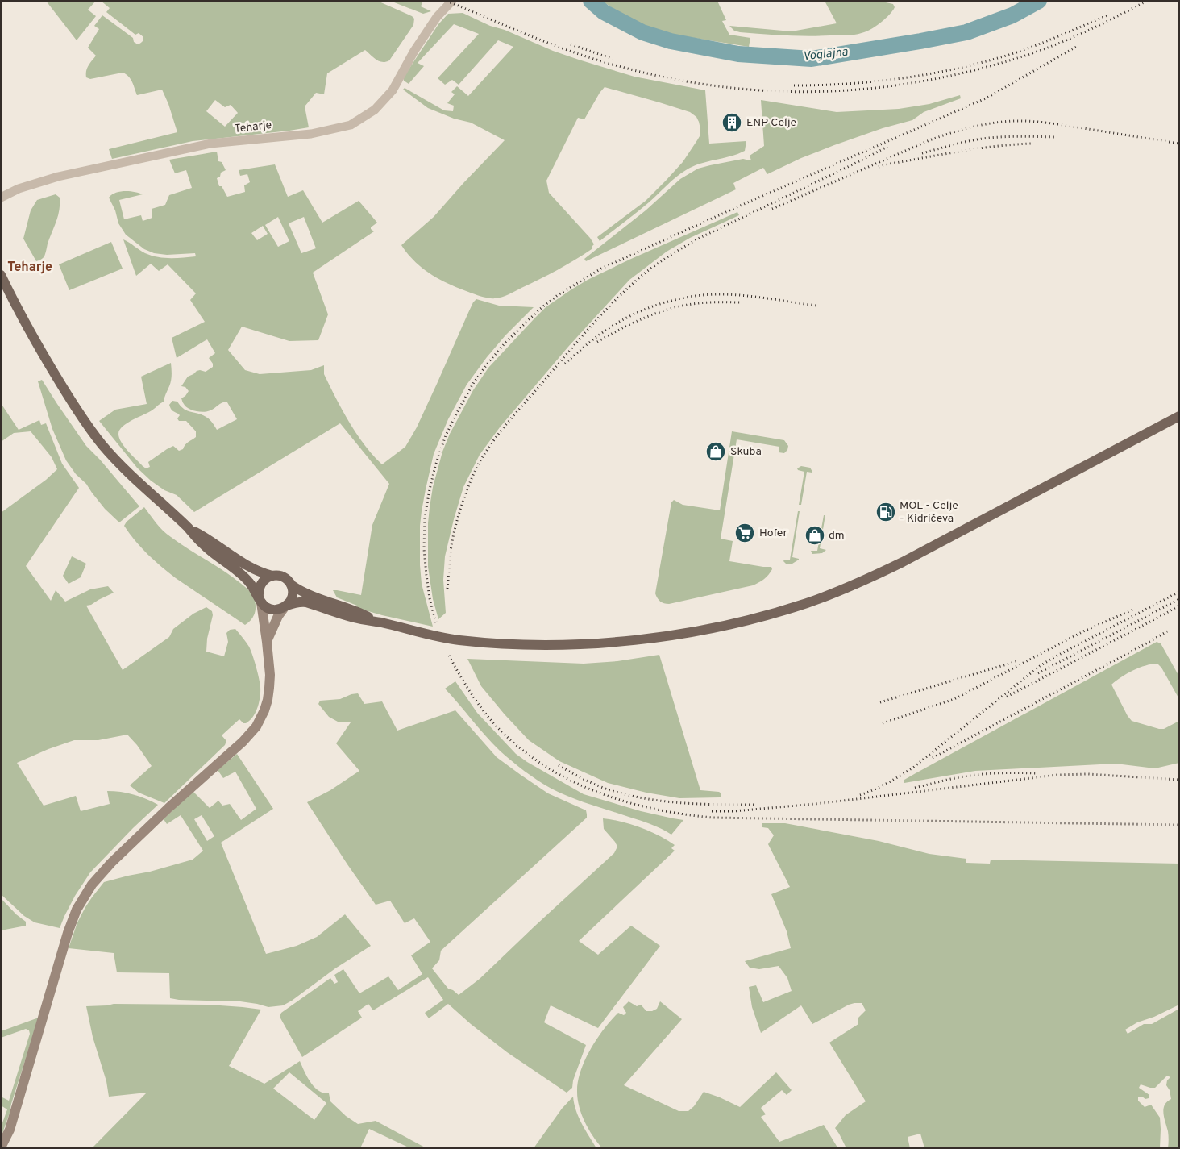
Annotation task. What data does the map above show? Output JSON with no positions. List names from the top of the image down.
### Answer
{
  "streets": {
    "street": ["Teharje"]
  },
  "districts": ["Teharje"],
  "water": ["Voglajna"],
  "places": {
    "building": ["ENP Celje"],
    "shop": ["Skuba", "dm"],
    "fuel station": ["MOL - Celje - Kidričeva"],
    "supermarket": ["Hofer"]
  }
}
